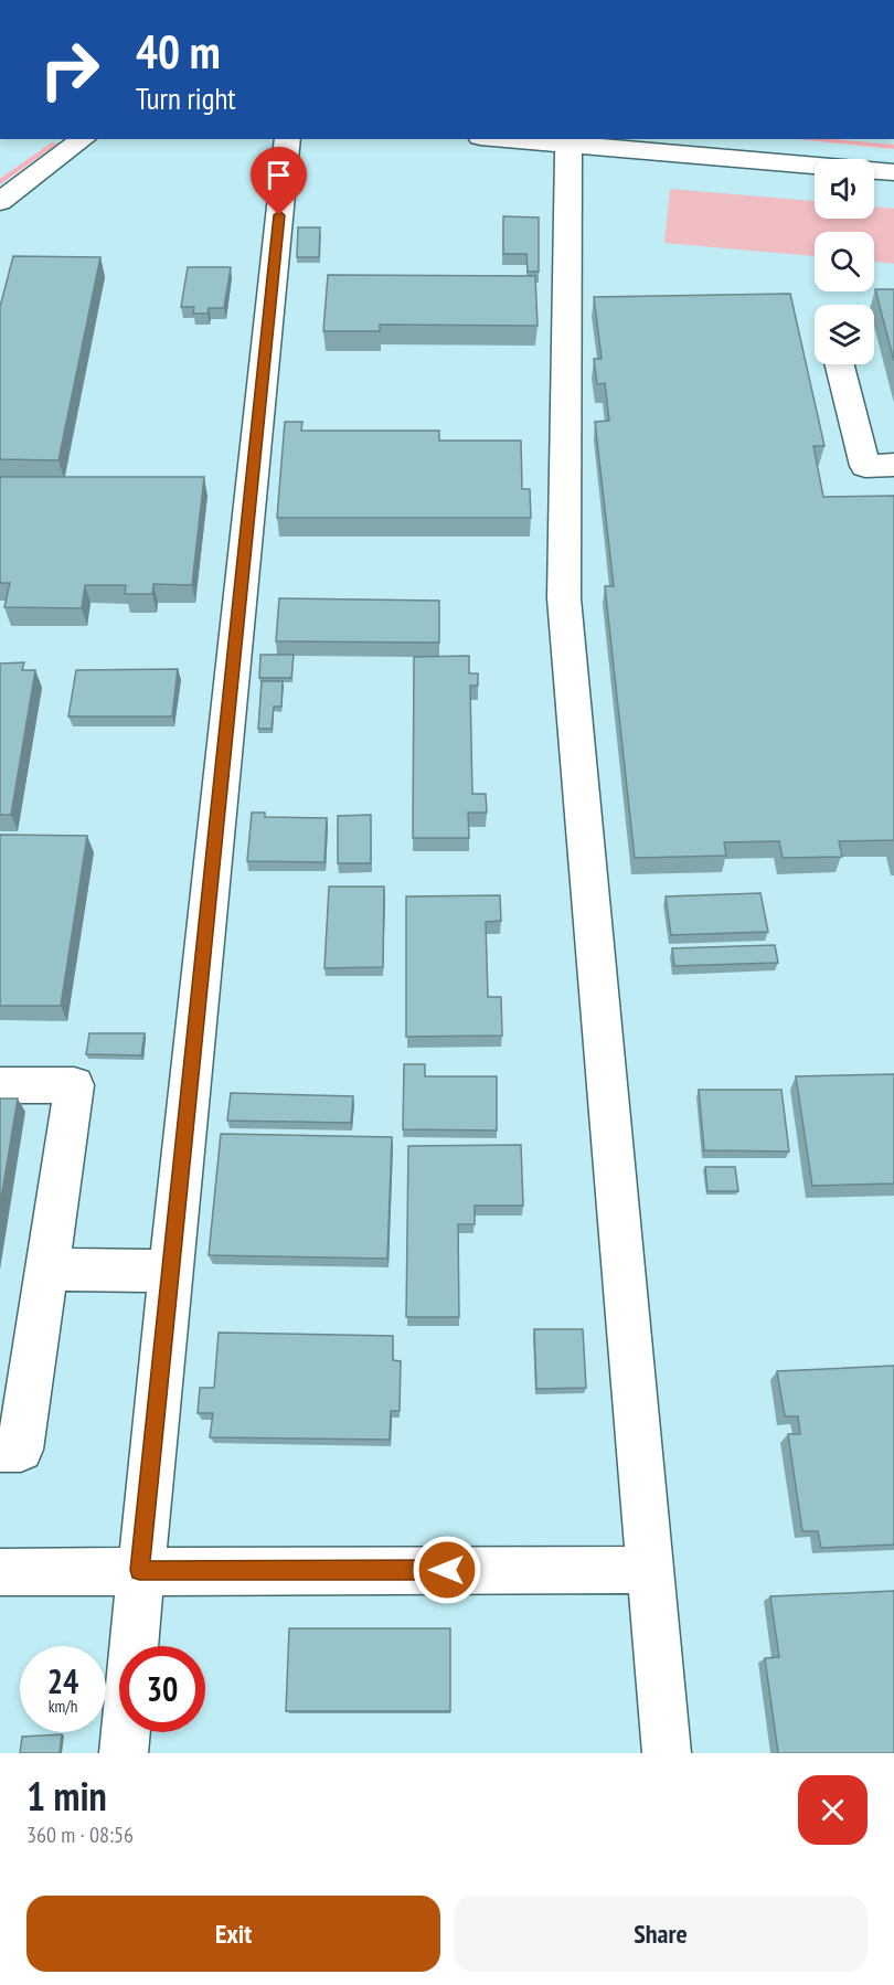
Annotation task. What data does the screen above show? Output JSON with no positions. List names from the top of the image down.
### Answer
{
  "page": {
    "turn": ["40 m", "Turn right"],
    "speed": "24 km/h",
    "limit": "30",
    "heading": ["1 min", "360 m · 08:56"],
    "buttons": ["Exit", "Share"]
  }
}
